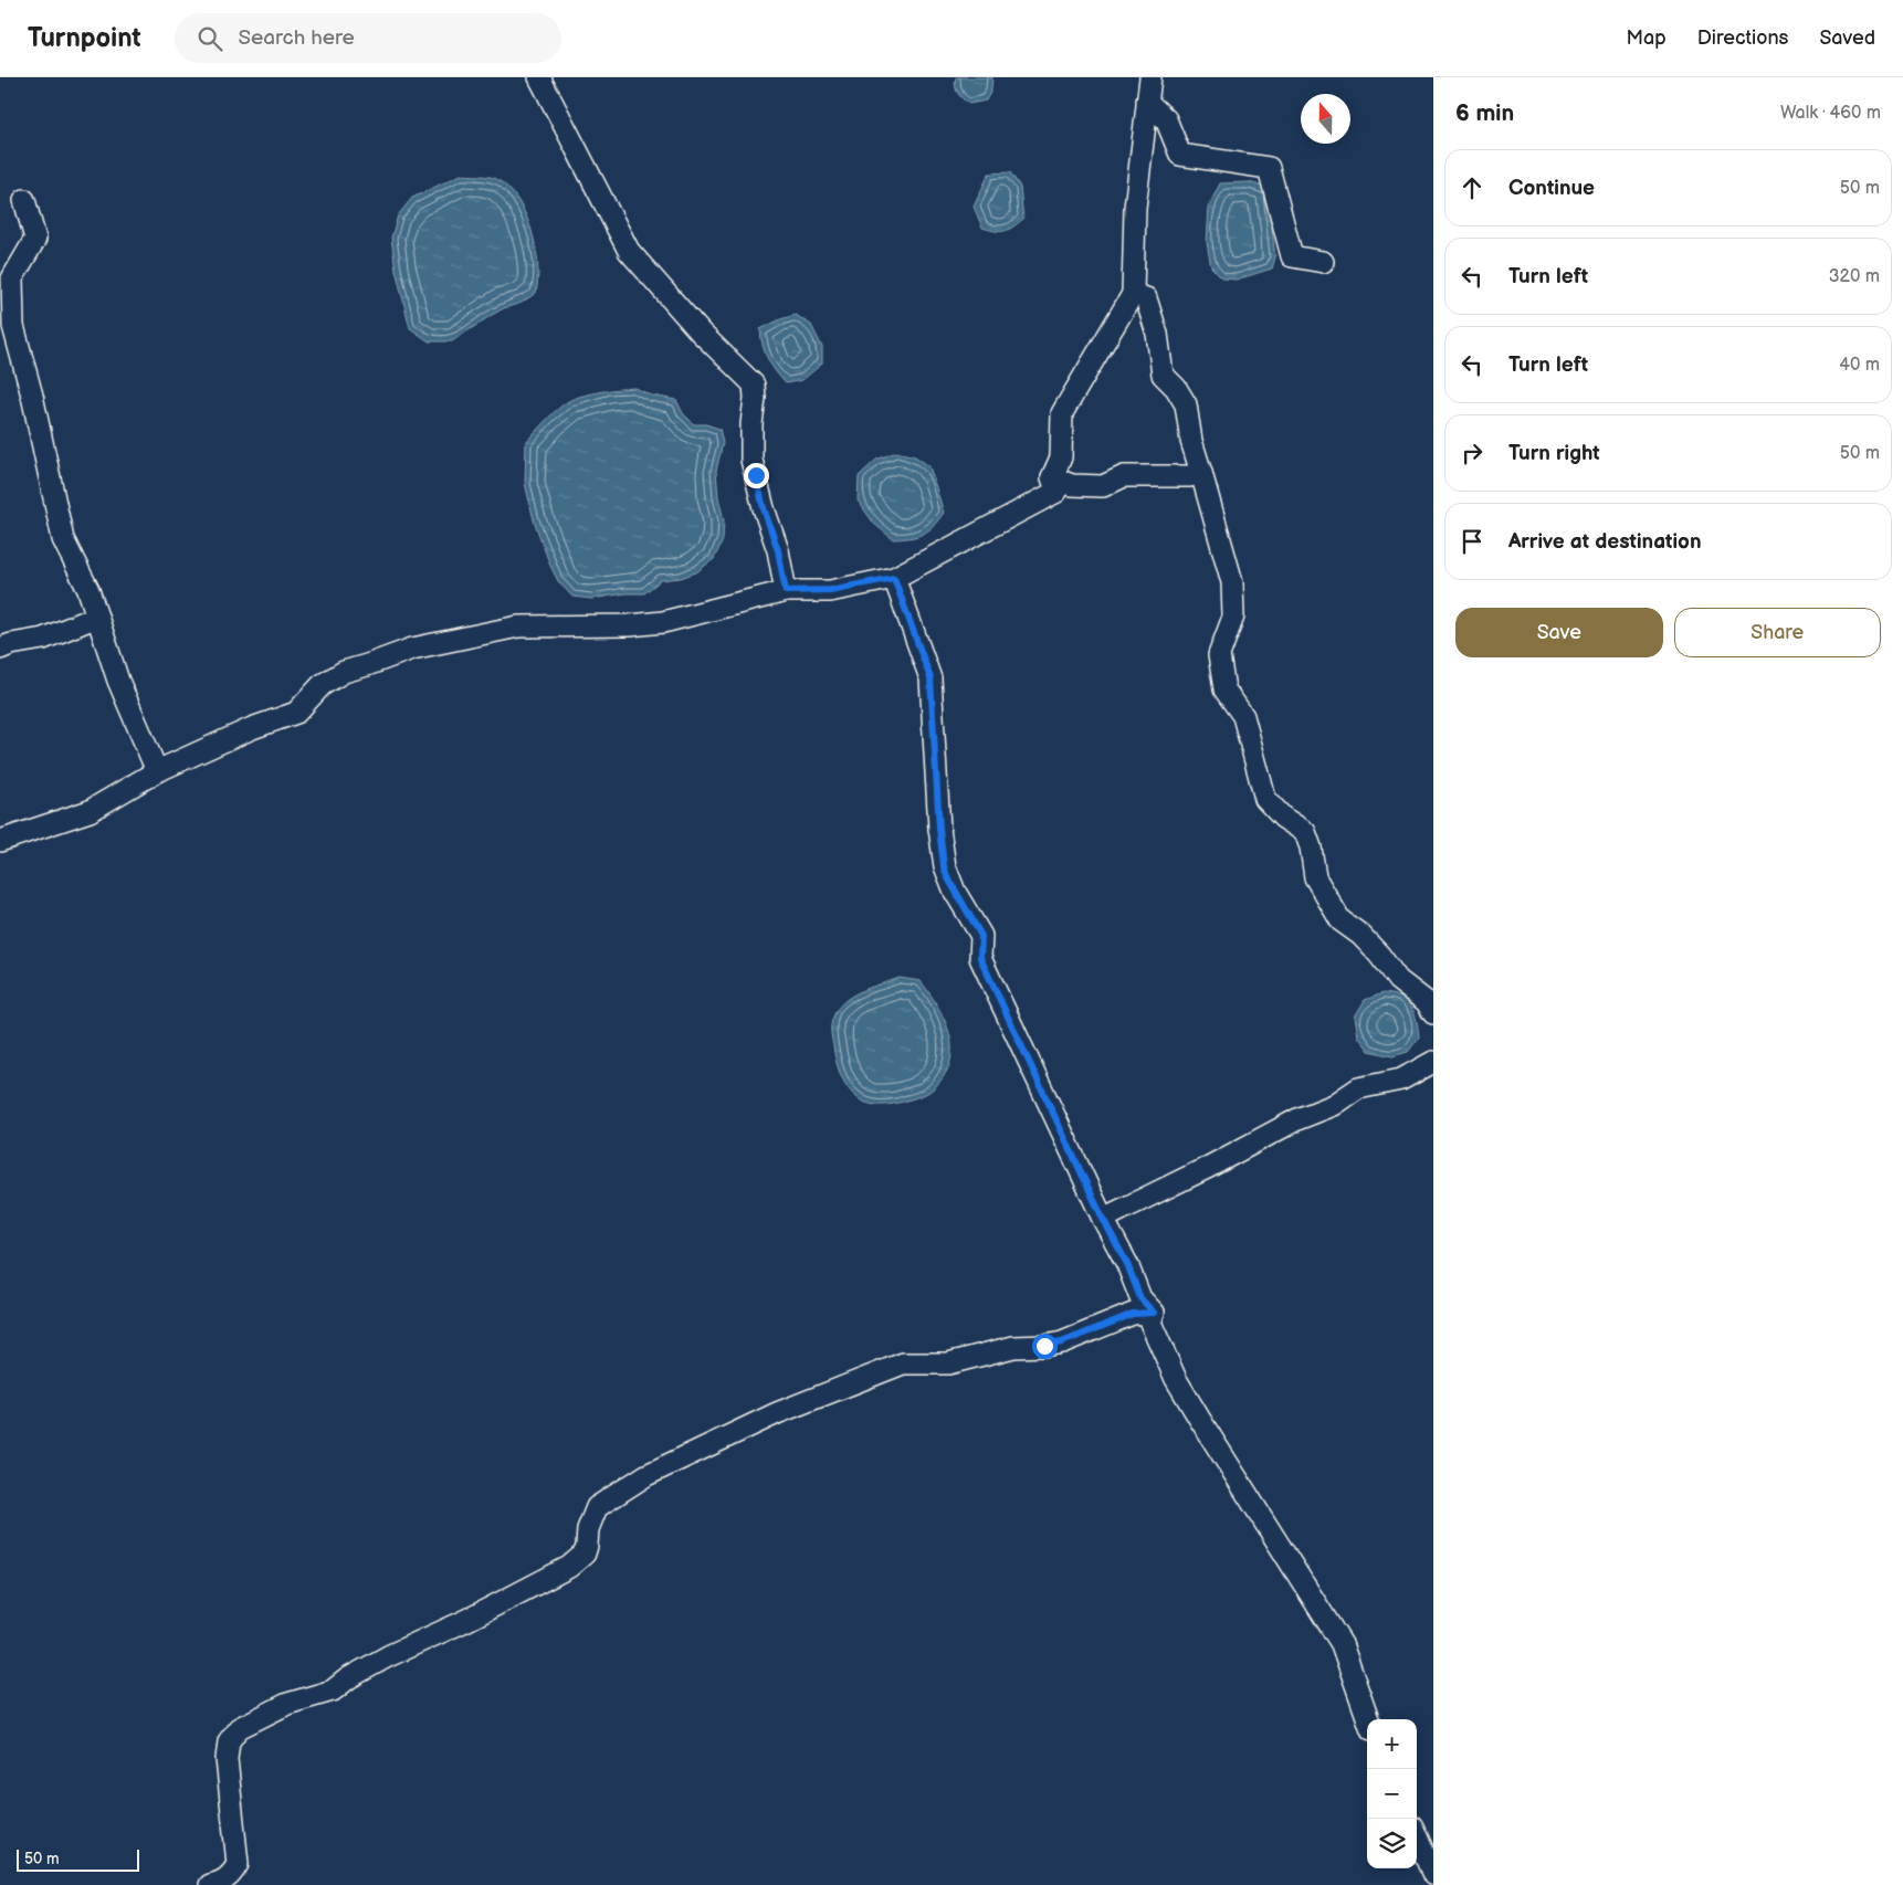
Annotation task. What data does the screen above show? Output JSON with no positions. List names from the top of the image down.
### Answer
{
  "scale_bar": "50 m",
  "north": "top",
  "page": {
    "header": "Turnpoint",
    "search": "Search here",
    "nav": ["Map", "Directions", "Saved"],
    "heading": ["6 min", "Walk · 460 m"],
    "list": [
      ["Continue", "50 m"],
      ["Turn left", "320 m"],
      ["Turn left", "40 m"],
      ["Turn right", "50 m"],
      "Arrive at destination"
    ],
    "buttons": ["Save", "Share"],
    "map_buttons": ["+", "−"],
    "scale": "50 m"
  }
}
